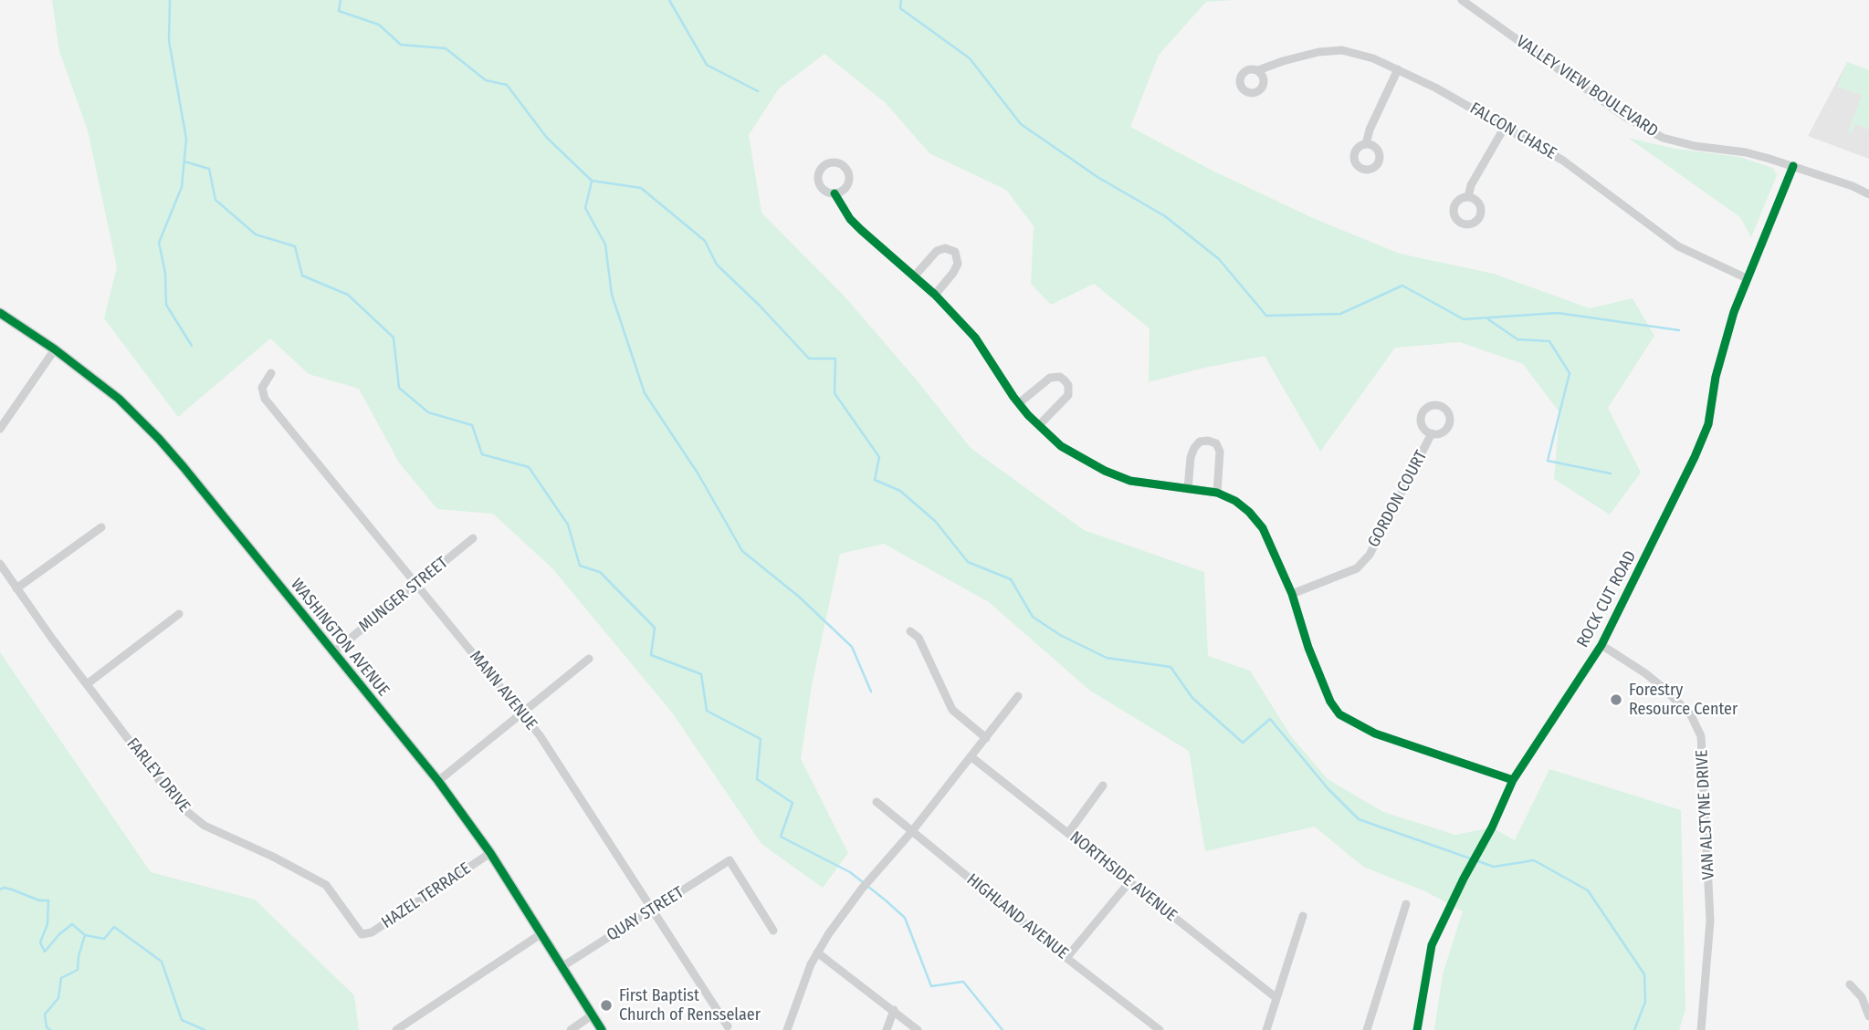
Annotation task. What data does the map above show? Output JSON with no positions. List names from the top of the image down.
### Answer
{
  "streets": {
    "street": [
      "VALLEY VIEW BOULEVARD",
      "FALCON CHASE",
      "GORDON COURT",
      "MUNGER STREET",
      "ROCK CUT ROAD",
      "WASHINGTON AVENUE",
      "MANN AVENUE",
      "FARLEY DRIVE",
      "VAN ALSTYNE DRIVE",
      "NORTHSIDE AVENUE",
      "HAZEL TERRACE",
      "QUAY STREET",
      "HIGHLAND AVENUE"
    ]
  },
  "crossings": [
    ["VALLEY VIEW BOULEVARD", "ROCK CUT ROAD"],
    ["FALCON CHASE", "ROCK CUT ROAD"],
    ["GORDON COURT", "ROCK CUT ROAD"],
    ["MUNGER STREET", "WASHINGTON AVENUE"],
    ["MUNGER STREET", "MANN AVENUE"],
    ["ROCK CUT ROAD", "VAN ALSTYNE DRIVE"],
    ["WASHINGTON AVENUE", "HAZEL TERRACE"],
    ["WASHINGTON AVENUE", "QUAY STREET"],
    ["MANN AVENUE", "QUAY STREET"],
    ["FARLEY DRIVE", "HAZEL TERRACE"]
  ],
  "places": ["Forestry Resource Center", "First Baptist Church of Rensselaer"]
}
